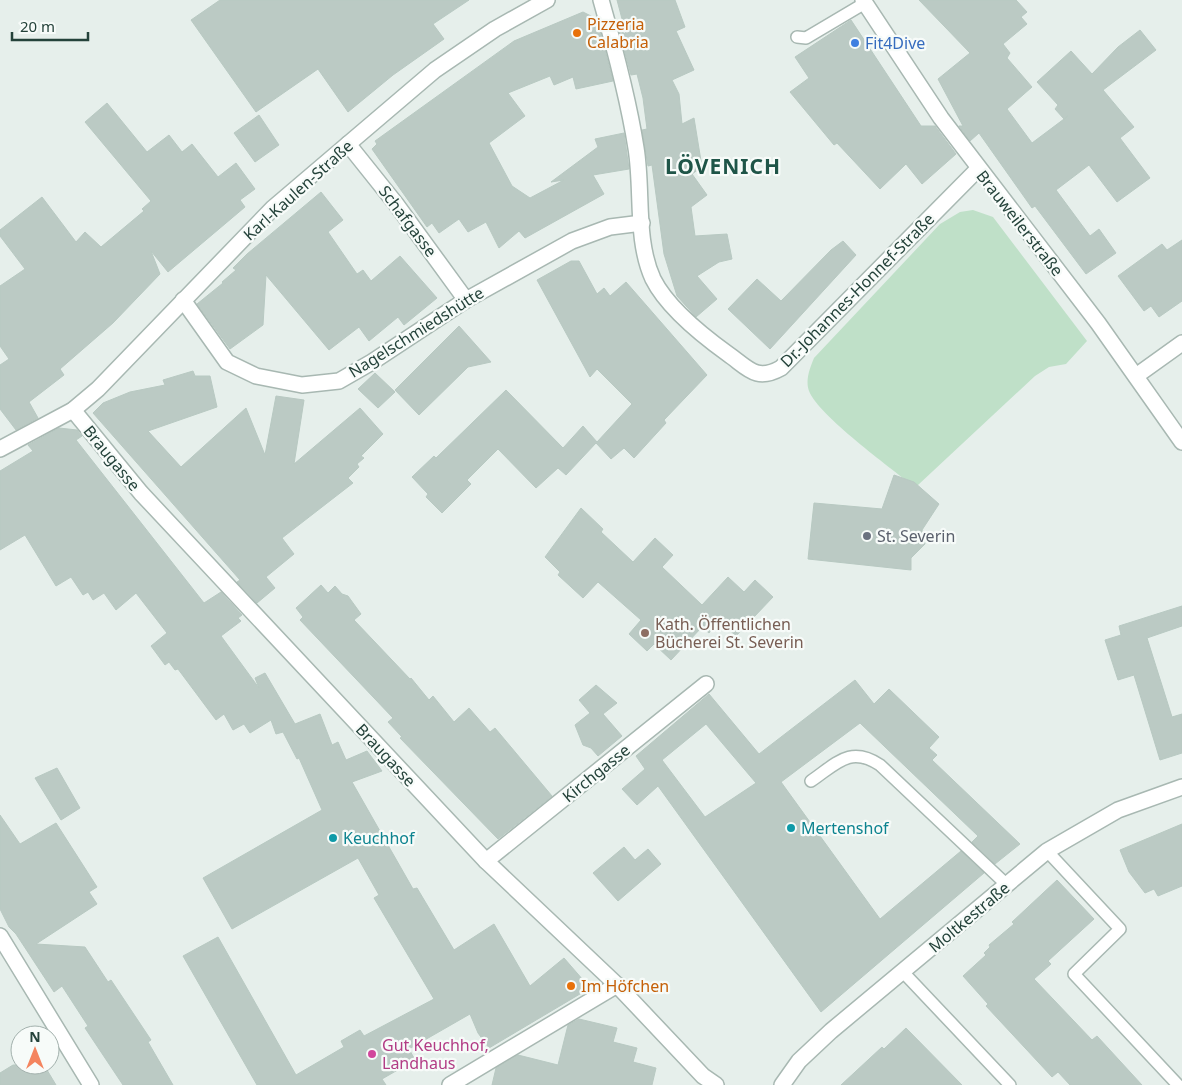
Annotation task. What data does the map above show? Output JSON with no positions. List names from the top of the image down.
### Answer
{
  "streets": {
    "street": [
      "Karl-Kaulen-Straße",
      "Schafgasse",
      "Brauweilerstraße",
      "Dr.-Johannes-Honnef-Straße",
      "Nagelschmiedshütte",
      "Braugasse",
      "Kirchgasse",
      "Moltkestraße"
    ]
  },
  "crossings": [
    ["Karl-Kaulen-Straße", "Schafgasse"],
    ["Karl-Kaulen-Straße", "Nagelschmiedshütte"],
    ["Karl-Kaulen-Straße", "Braugasse"],
    ["Schafgasse", "Nagelschmiedshütte"],
    ["Brauweilerstraße", "Dr.-Johannes-Honnef-Straße"],
    ["Dr.-Johannes-Honnef-Straße", "Nagelschmiedshütte"],
    ["Braugasse", "Kirchgasse"]
  ],
  "districts": ["LÖVENICH"],
  "places": [
    "Pizzeria Calabria",
    "Fit4Dive",
    "St. Severin",
    "Kath. Öffentlichen Bücherei St. Severin",
    "Mertenshof",
    "Keuchhof",
    "Im Höfchen",
    "Gut Keuchhof, Landhaus"
  ],
  "scale_bar": "20 m",
  "north": "top"
}
